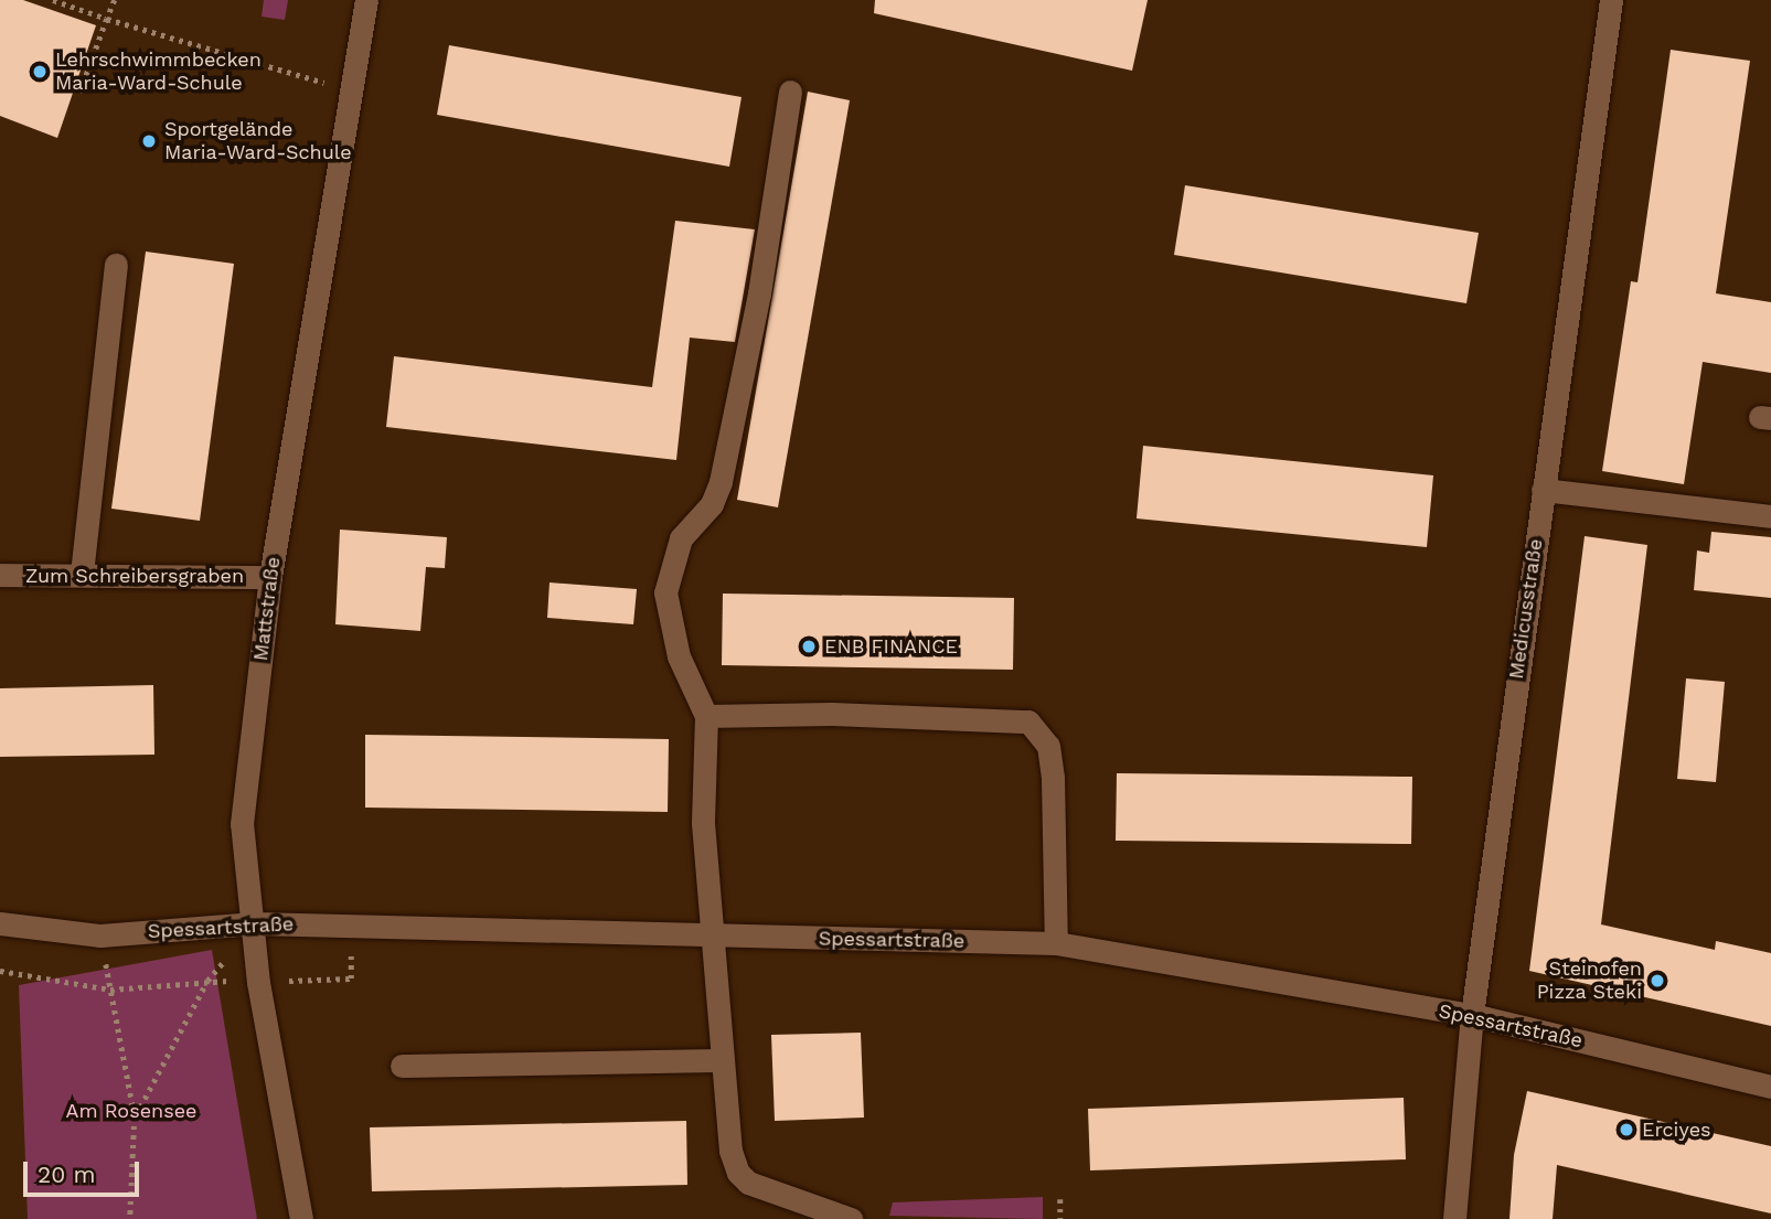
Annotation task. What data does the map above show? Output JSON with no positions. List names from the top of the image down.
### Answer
{
  "streets": {
    "street": [
      "Zum Schreibersgraben",
      "Mattstraße",
      "Medicusstraße",
      "Spessartstraße"
    ]
  },
  "crossings": [
    ["Zum Schreibersgraben", "Mattstraße"],
    ["Mattstraße", "Spessartstraße"],
    ["Medicusstraße", "Spessartstraße"]
  ],
  "parks": ["Am Rosensee"],
  "places": [
    "Lehrschwimmbecken Maria-Ward-Schule",
    "Sportgelände Maria-Ward-Schule",
    "ENB FINANCE",
    "Steinofen Pizza Steki",
    "Erciyes"
  ],
  "scale_bar": "20 m"
}
